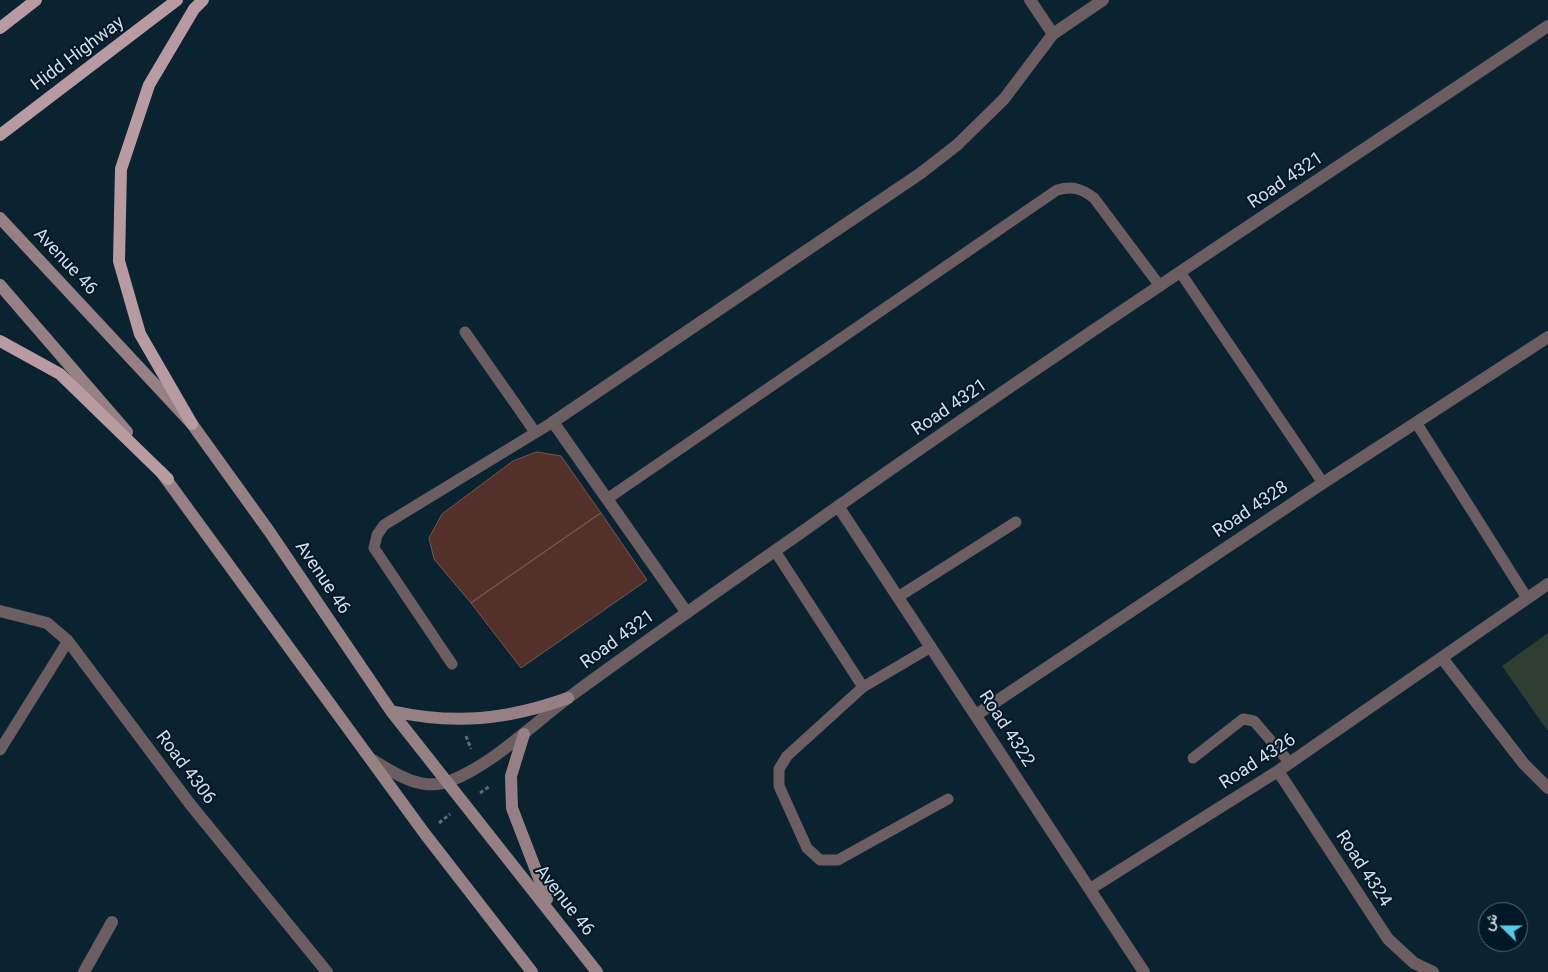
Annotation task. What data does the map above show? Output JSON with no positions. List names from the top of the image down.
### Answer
{
  "streets": {
    "main road": ["Hidd Highway", "Avenue 46"],
    "street": [
      "Road 4321",
      "Road 4328",
      "Road 4322",
      "Road 4326",
      "Road 4306",
      "Road 4324"
    ]
  },
  "crossings": [
    ["Road 4321", "Avenue 46"],
    ["Road 4321", "Road 4322"],
    ["Road 4328", "Road 4322"],
    ["Road 4322", "Road 4326"],
    ["Road 4326", "Road 4324"]
  ],
  "north": "left"
}
